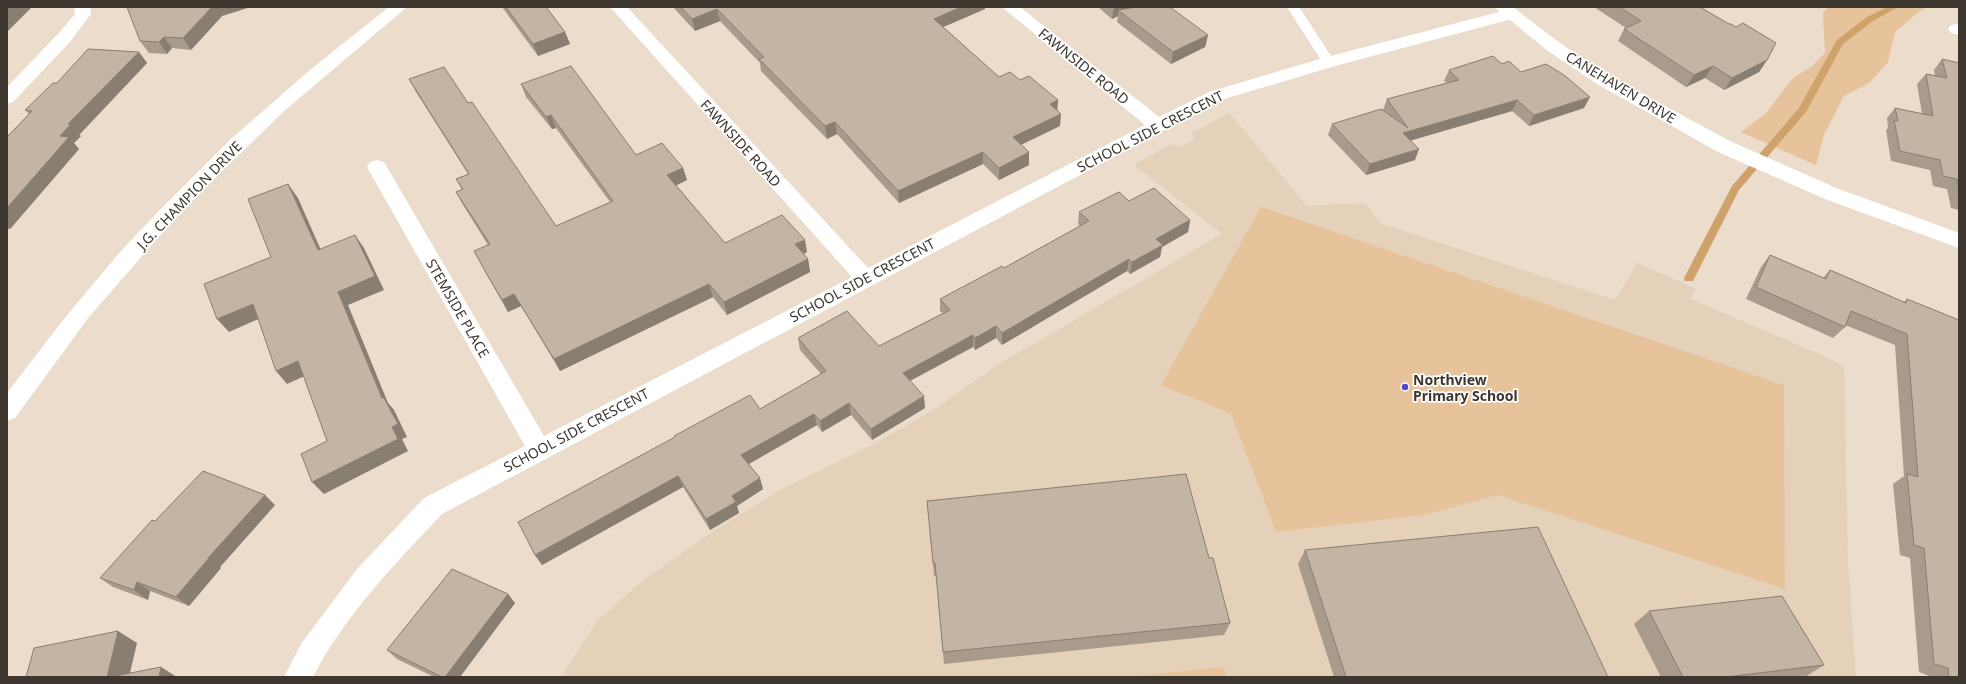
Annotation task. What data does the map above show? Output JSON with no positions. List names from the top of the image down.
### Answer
{
  "streets": {
    "street": [
      "FAWNSIDE ROAD",
      "CANEHAVEN DRIVE",
      "SCHOOL SIDE CRESCENT",
      "J.G. CHAMPION DRIVE",
      "STEMSIDE PLACE"
    ]
  },
  "crossings": [
    ["FAWNSIDE ROAD", "SCHOOL SIDE CRESCENT"],
    ["CANEHAVEN DRIVE", "SCHOOL SIDE CRESCENT"],
    ["SCHOOL SIDE CRESCENT", "STEMSIDE PLACE"]
  ],
  "places": ["Northview Primary School"]
}
